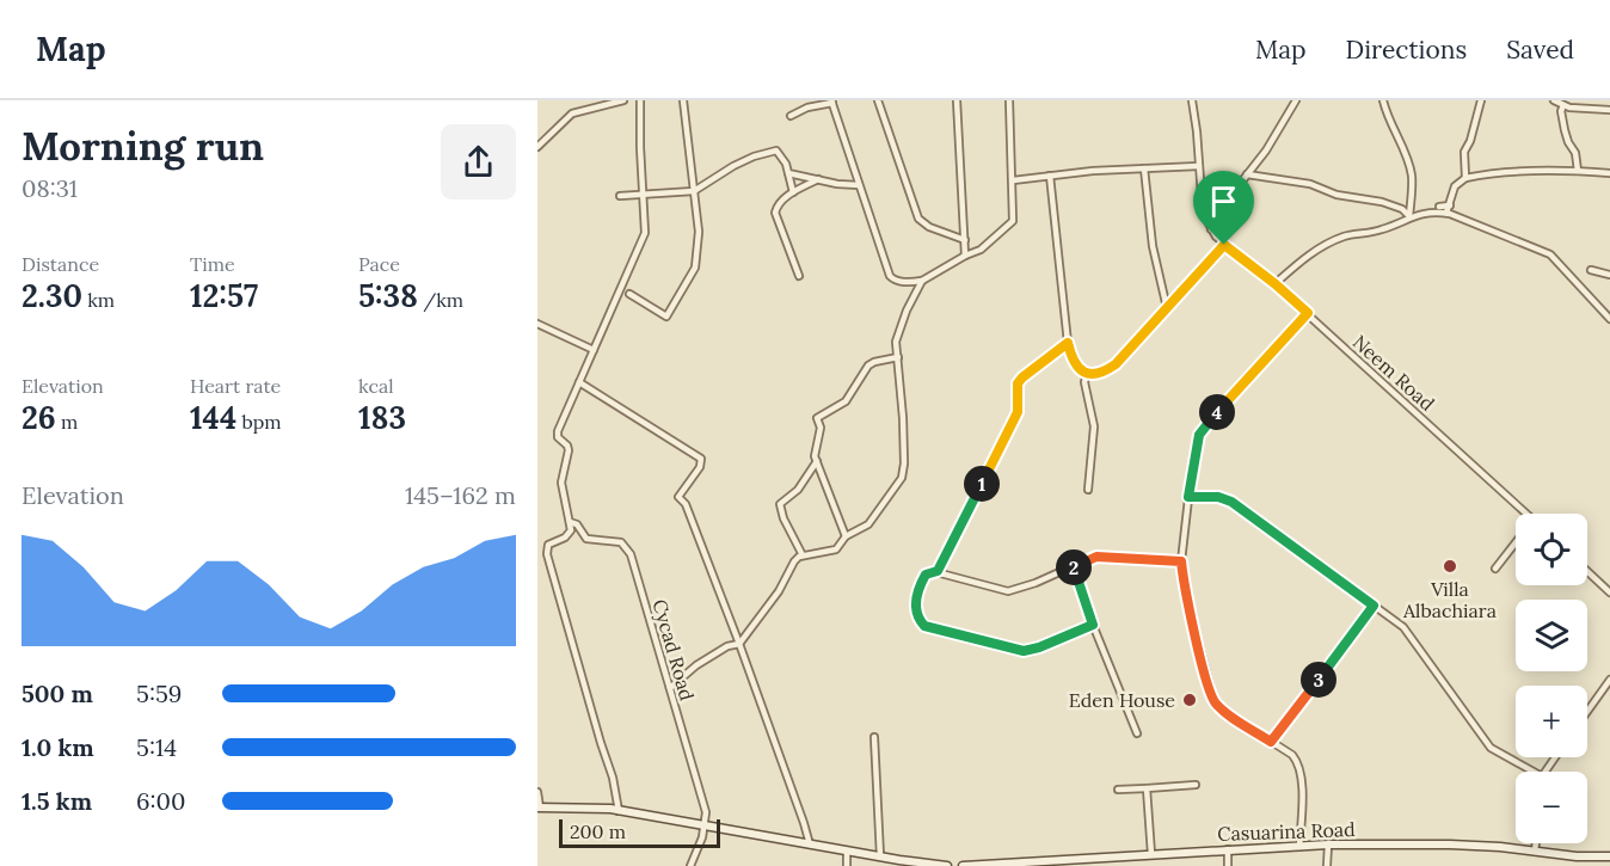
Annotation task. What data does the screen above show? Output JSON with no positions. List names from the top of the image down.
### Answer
{
  "streets": {
    "street": ["Neem Road", "Cycad Road", "Casuarina Road"]
  },
  "places": ["Villa Albachiara", "Eden House"],
  "scale_bar": "200 m",
  "page": {
    "header": "Map",
    "nav": ["Map", "Directions", "Saved"],
    "heading": ["Morning run", "08:31"],
    "stats": [
      ["Distance", "2.30 km"],
      ["Time", "12:57"],
      ["Pace", "5:38 /km"],
      ["Elevation", "26 m"],
      ["Heart rate", "144 bpm"],
      ["kcal", "183"]
    ],
    "pins": [
      "4",
      "1",
      "2",
      "3"
    ],
    "chart": ["Elevation", "145–162 m"],
    "map_buttons": ["+", "−"],
    "list": [
      {
        "name": "500 m",
        "note": "5:59"
      },
      {
        "name": "1.0 km",
        "note": "5:14"
      },
      {
        "name": "1.5 km",
        "note": "6:00"
      }
    ],
    "scale": "200 m"
  }
}
